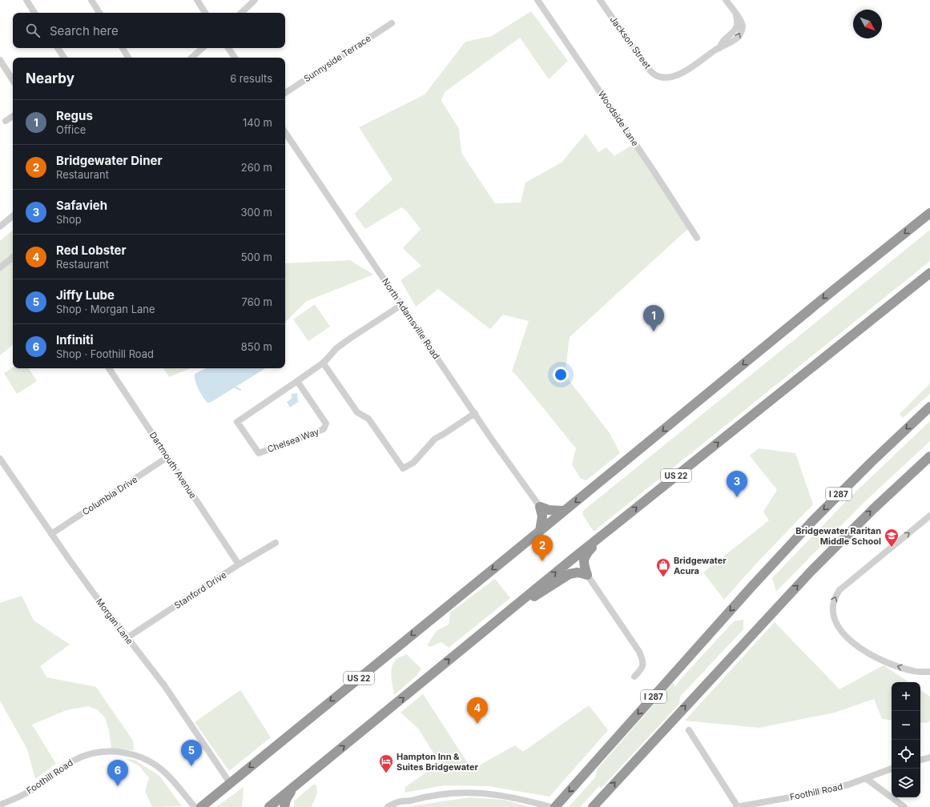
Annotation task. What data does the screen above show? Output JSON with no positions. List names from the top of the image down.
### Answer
{
  "streets": {
    "highway": ["US 22", "I 287"],
    "street": [
      "Jackson Street",
      "Sunnyside Terrace",
      "Woodside Lane",
      "North Adamsville Road",
      "Chelsea Way",
      "Dartmouth Avenue",
      "Columbia Drive",
      "Stanford Drive",
      "Morgan Lane",
      "Foothill Road"
    ]
  },
  "crossings": [
    ["North Adamsville Road", "Chelsea Way"],
    ["Dartmouth Avenue", "Columbia Drive"],
    ["Dartmouth Avenue", "Stanford Drive"],
    ["US 22", "Morgan Lane"],
    ["Columbia Drive", "Morgan Lane"],
    ["Stanford Drive", "Morgan Lane"]
  ],
  "places": {
    "school or university": ["Bridgewater Raritan Middle School"],
    "shop": ["Bridgewater Acura"],
    "hotel": ["Hampton Inn & Suites Bridgewater"]
  },
  "north": "bottom right",
  "page": {
    "search": "Search here",
    "heading": ["Nearby", "6 results"],
    "list": [
      {
        "mark": "1",
        "name": "Regus",
        "note": "Office",
        "value": "140 m"
      },
      {
        "mark": "2",
        "name": "Bridgewater Diner",
        "note": "Restaurant",
        "value": "260 m"
      },
      {
        "mark": "3",
        "name": "Safavieh",
        "note": "Shop",
        "value": "300 m"
      },
      {
        "mark": "4",
        "name": "Red Lobster",
        "note": "Restaurant",
        "value": "500 m"
      },
      {
        "mark": "5",
        "name": "Jiffy Lube",
        "note": "Shop · Morgan Lane",
        "value": "760 m"
      },
      {
        "mark": "6",
        "name": "Infiniti",
        "note": "Shop · Foothill Road",
        "value": "850 m"
      }
    ],
    "pins": [
      "1",
      "3",
      "2",
      "4",
      "5",
      "6"
    ],
    "map_buttons": ["+", "−"]
  }
}
